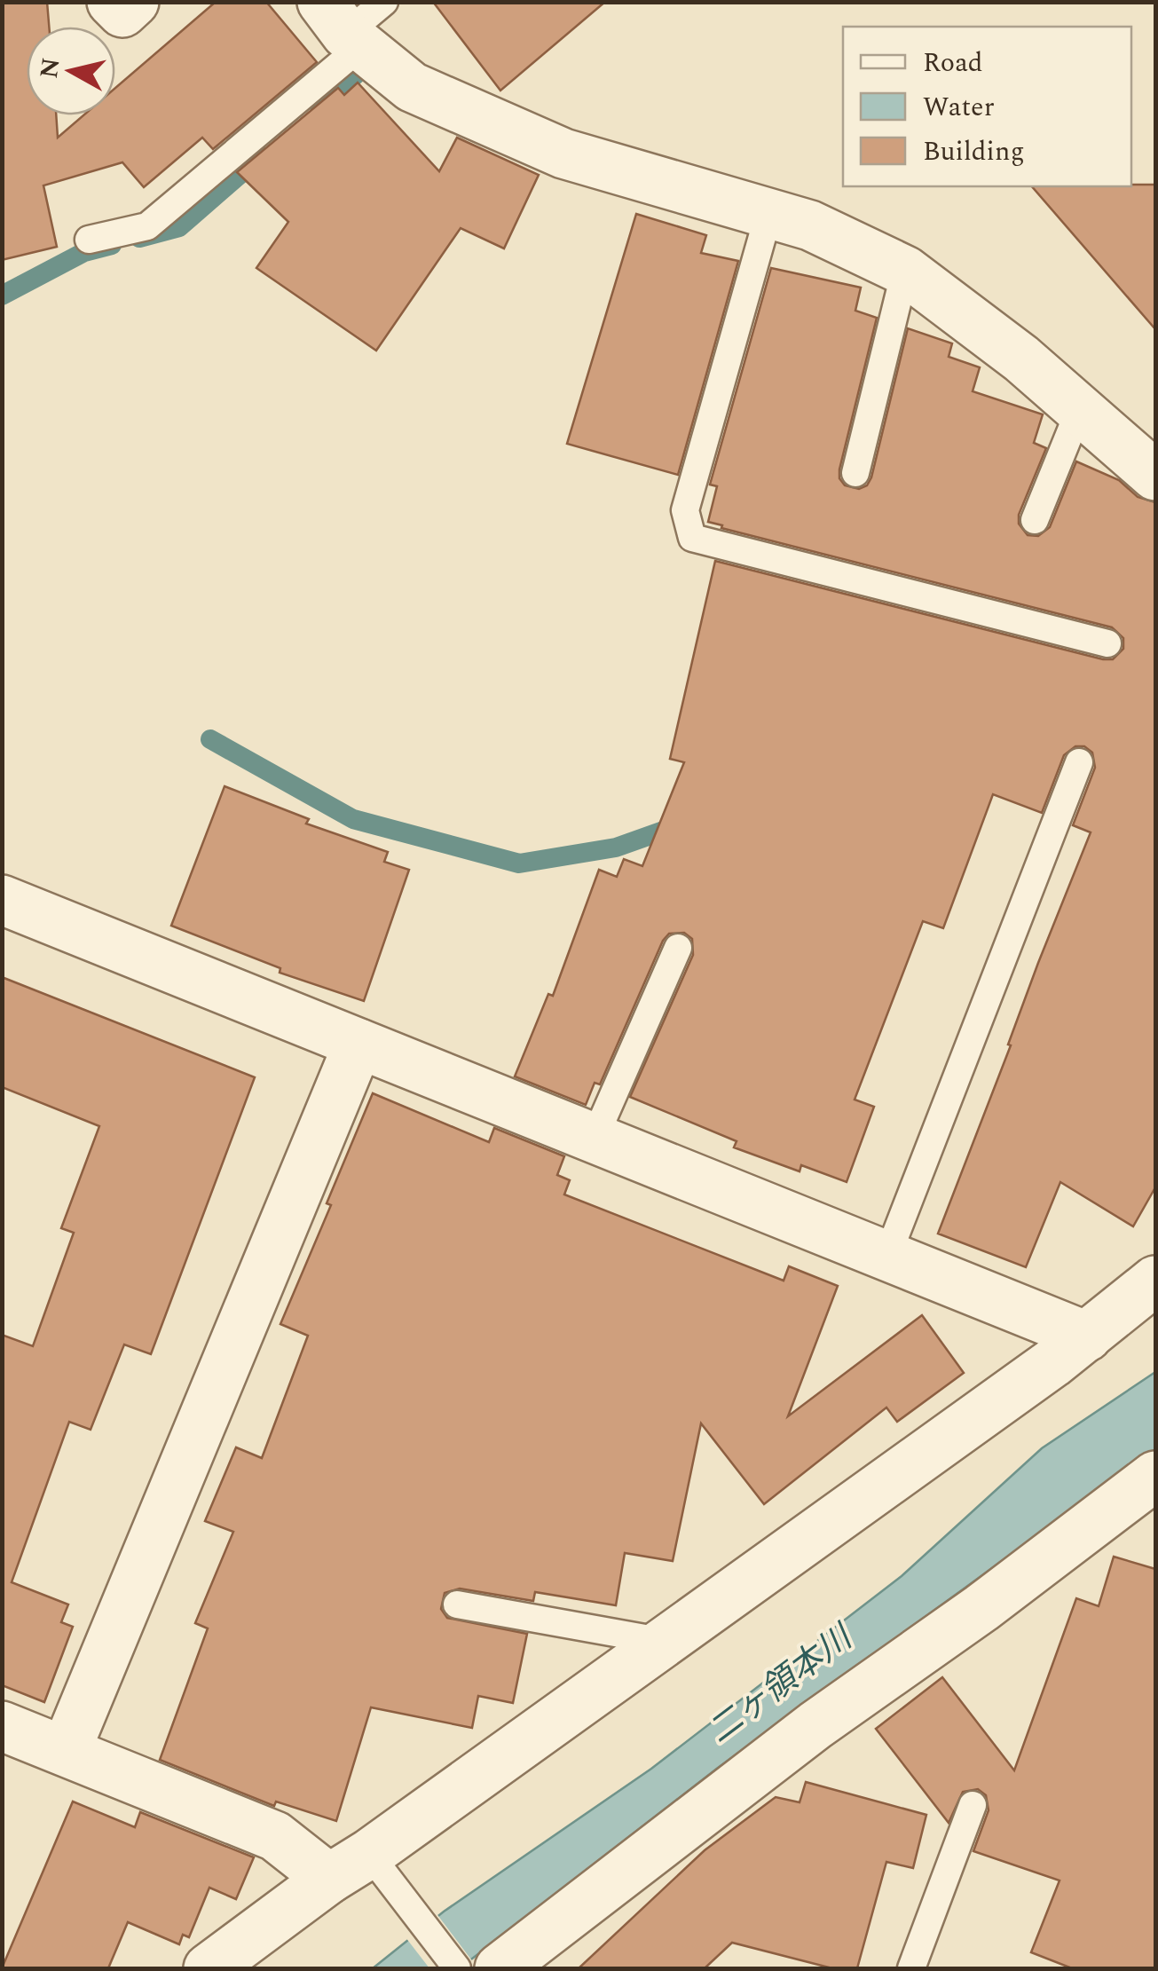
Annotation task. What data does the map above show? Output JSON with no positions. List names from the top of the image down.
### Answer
{
  "water": ["二ヶ領本川"],
  "legend": ["Road", "Water", "Building"],
  "north": "left"
}
